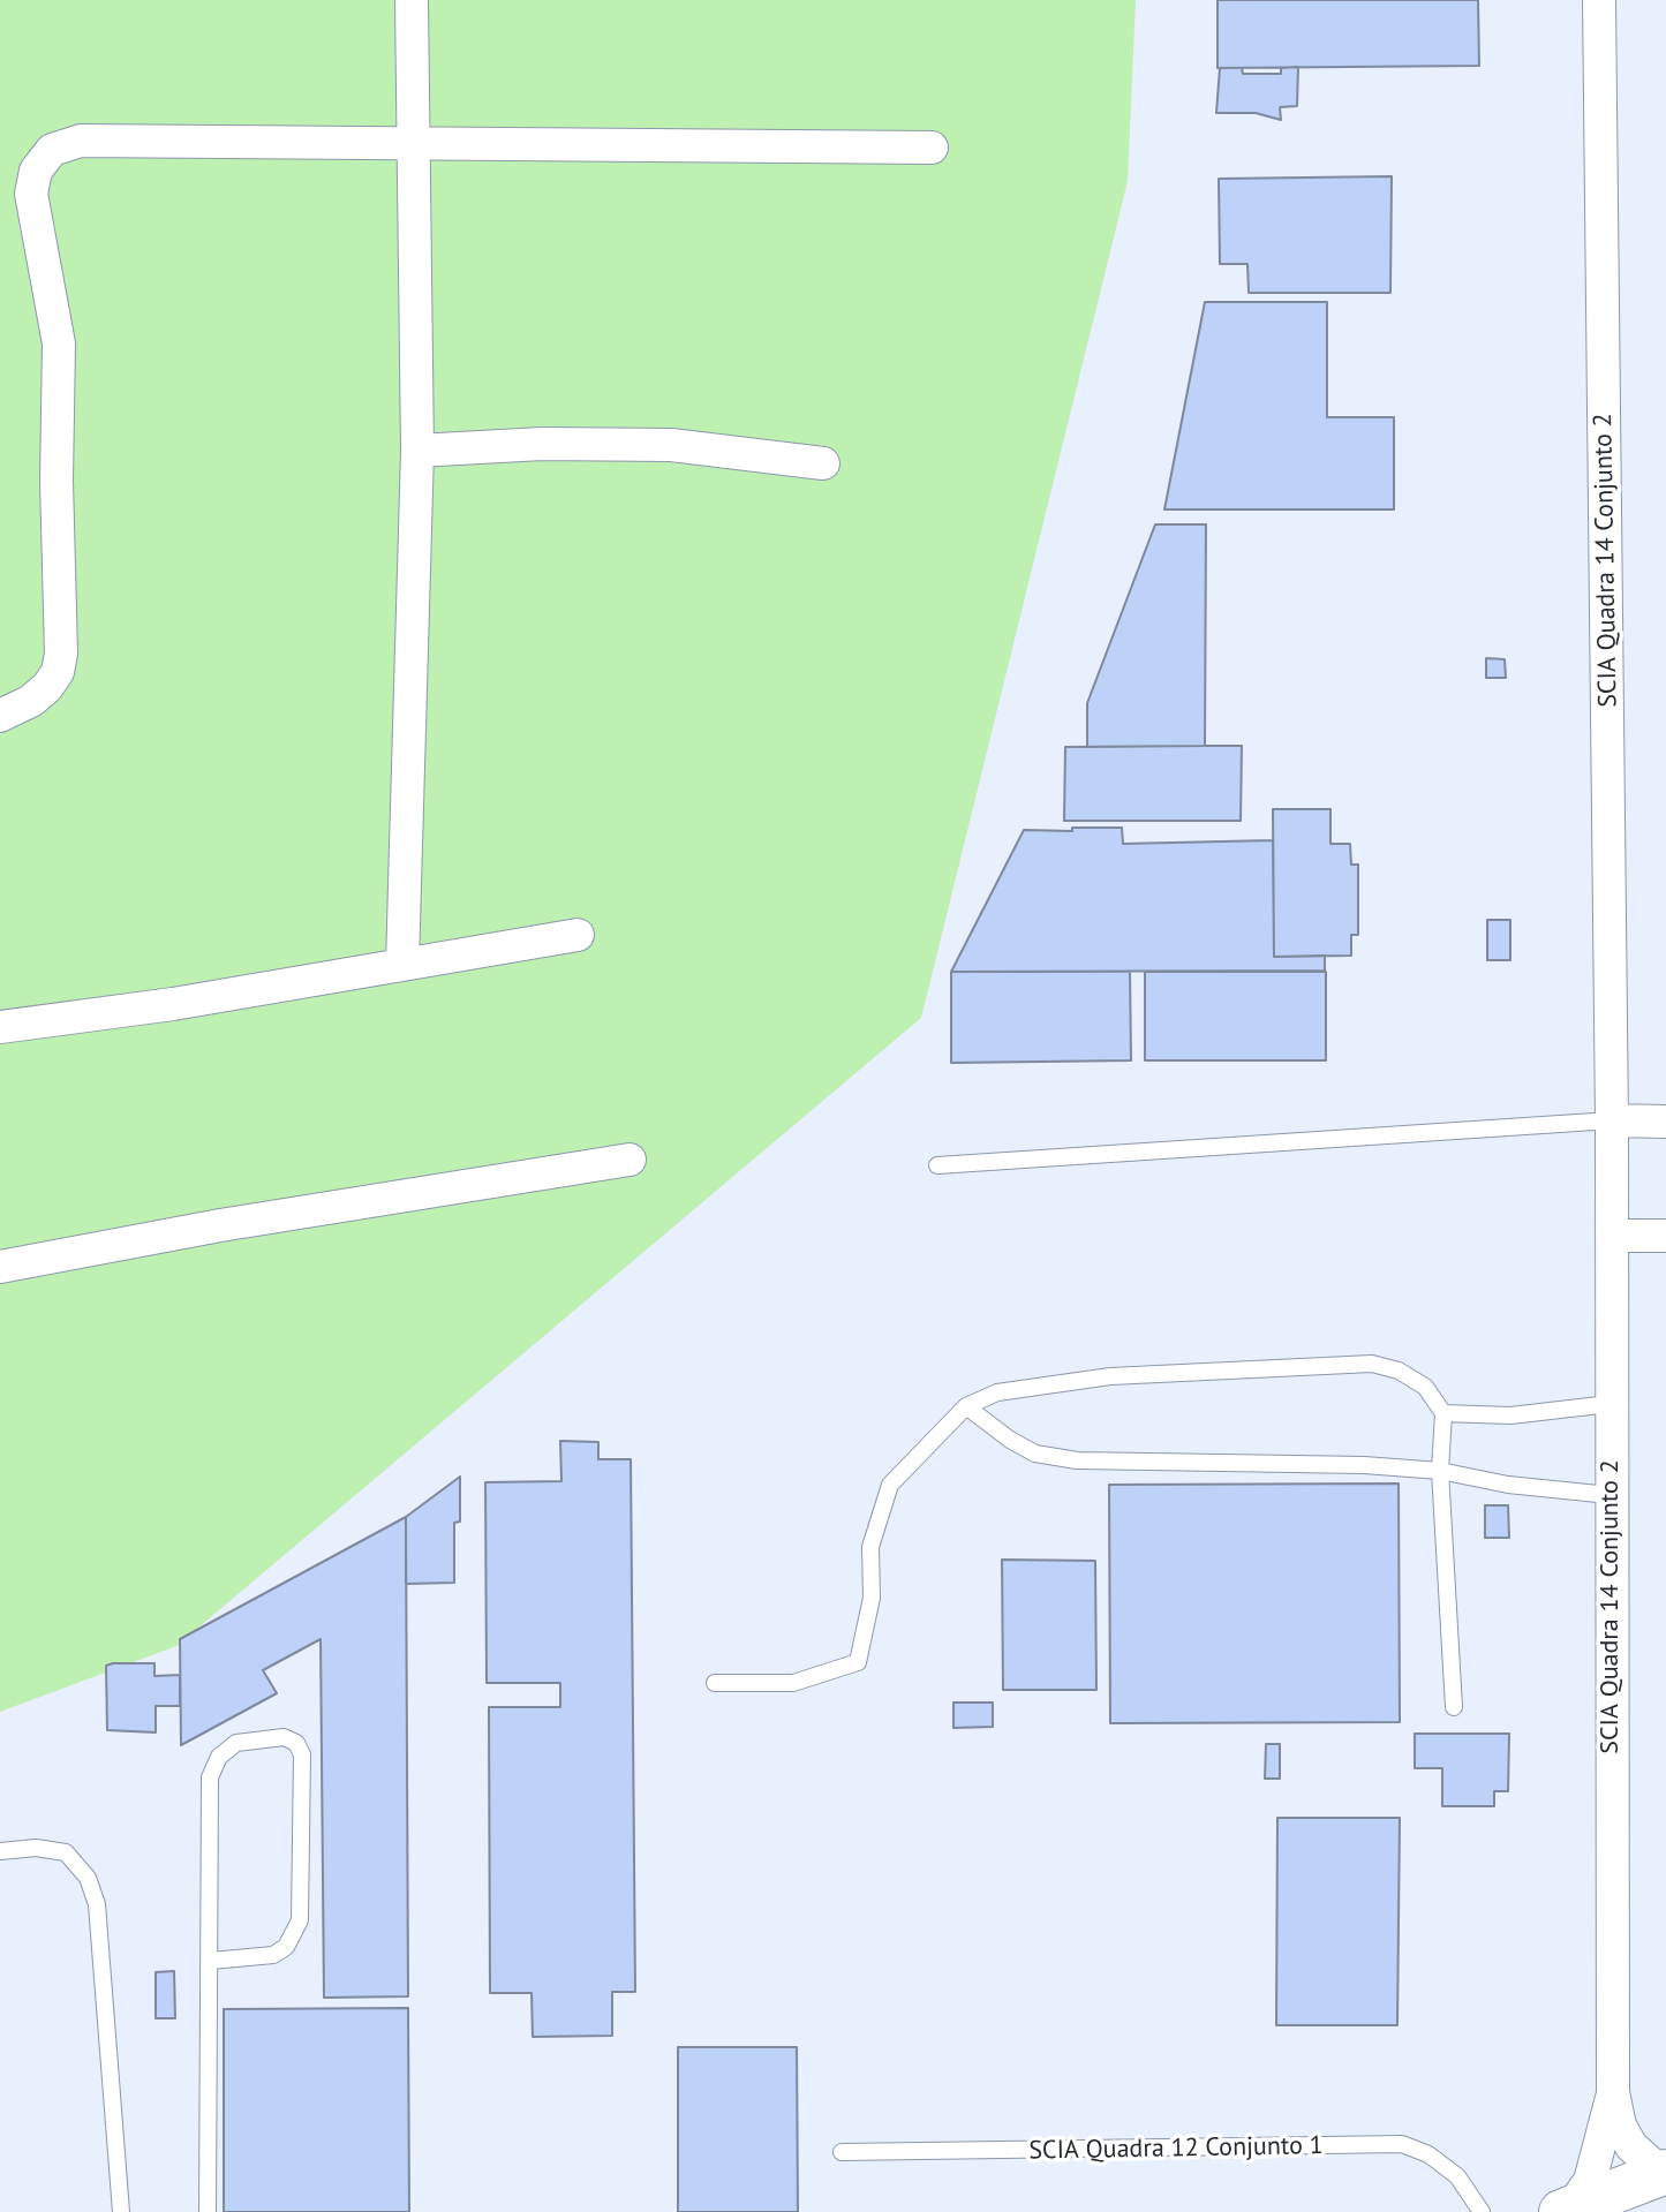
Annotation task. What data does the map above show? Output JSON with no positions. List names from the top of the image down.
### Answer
{
  "streets": {
    "street": ["SCIA Quadra 14 Conjunto 2"],
    "lane": ["SCIA Quadra 12 Conjunto 1"]
  }
}
